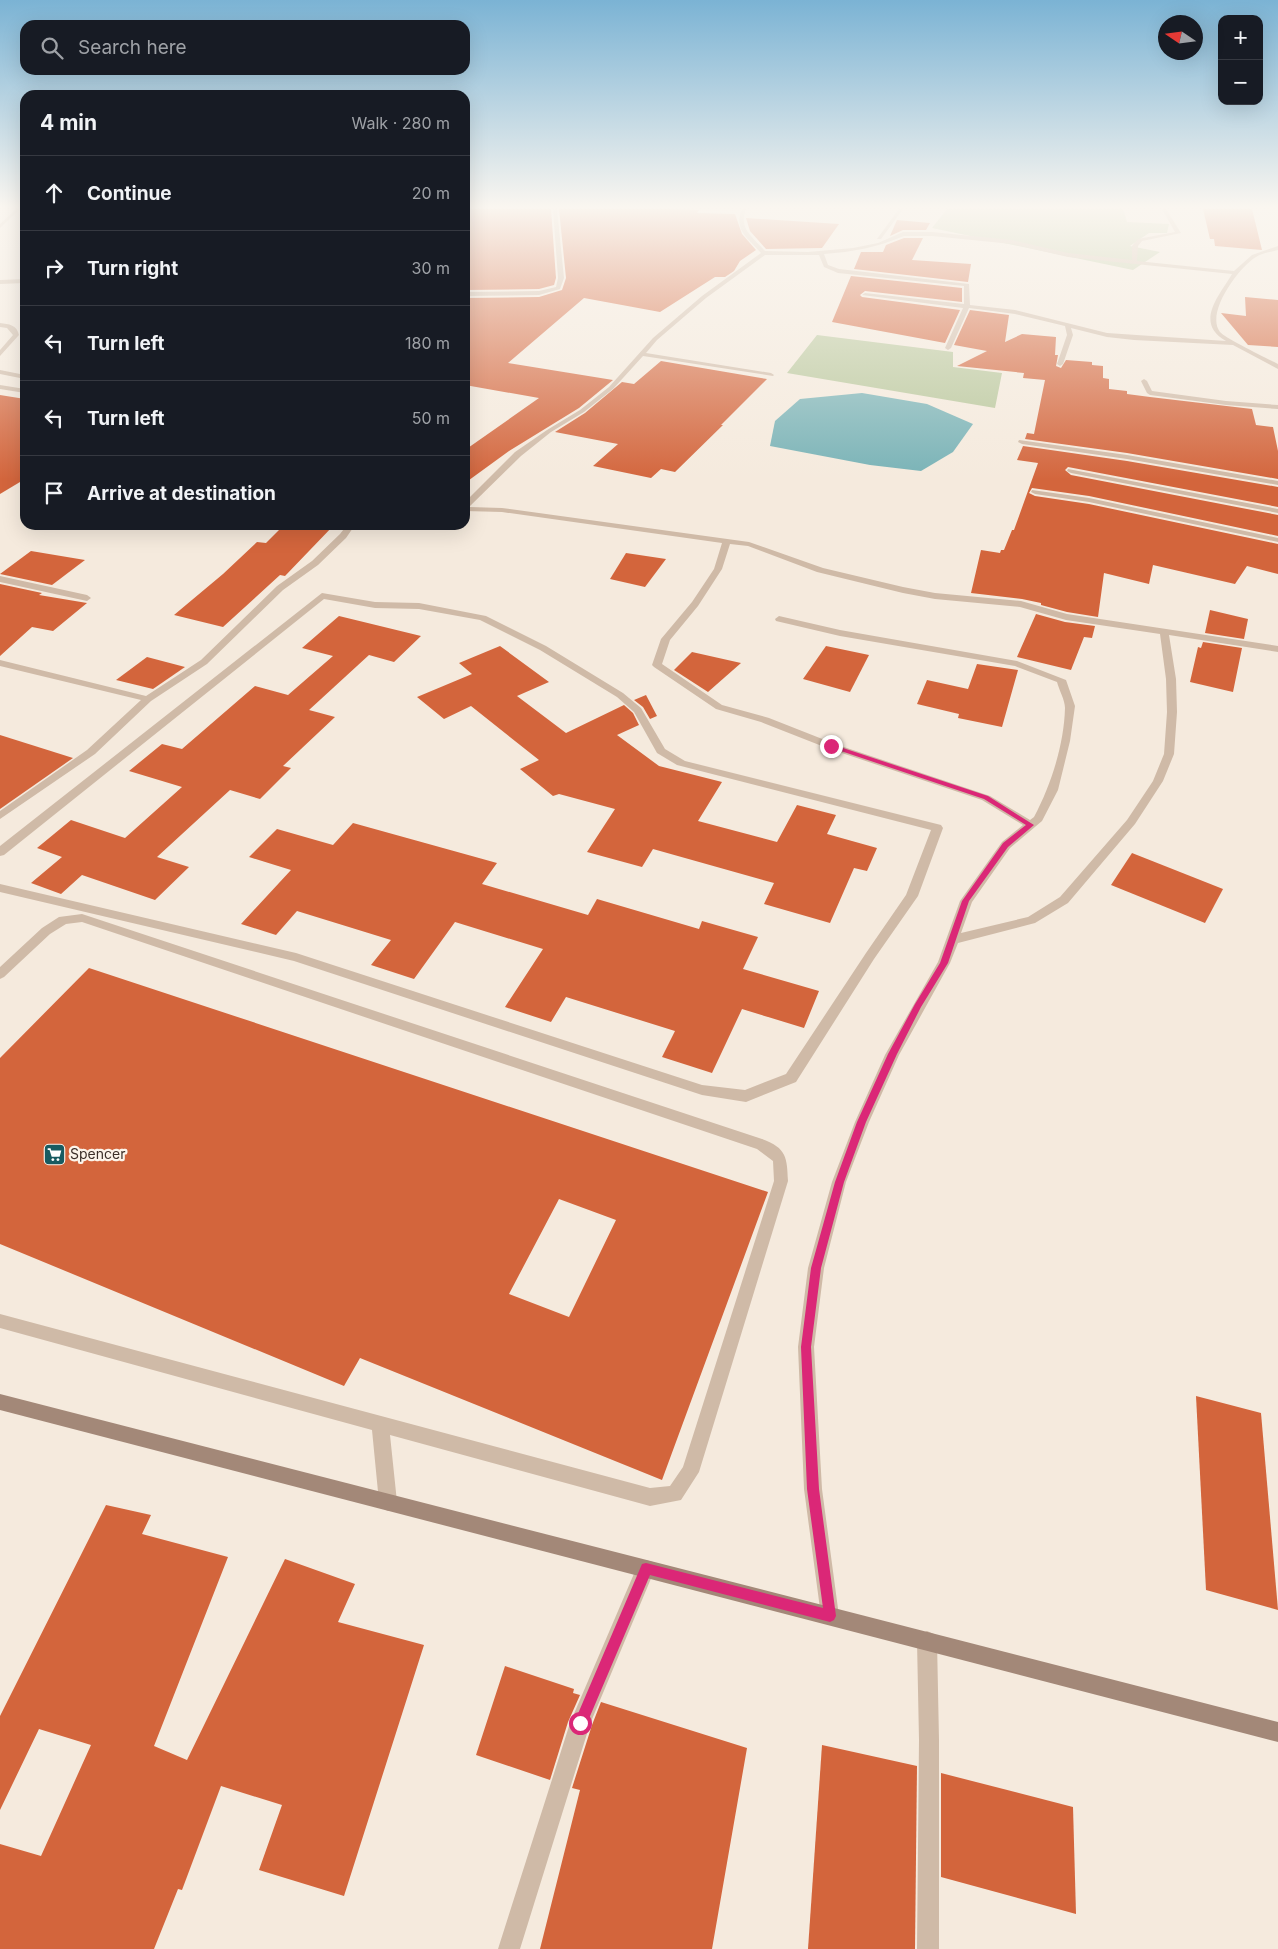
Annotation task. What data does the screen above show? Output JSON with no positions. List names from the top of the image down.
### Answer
{
  "places": {
    "supermarket": ["Spencer"]
  },
  "north": "left",
  "page": {
    "map_buttons": ["+", "−"],
    "search": "Search here",
    "heading": ["4 min", "Walk · 280 m"],
    "list": [
      ["Continue", "20 m"],
      ["Turn right", "30 m"],
      ["Turn left", "180 m"],
      ["Turn left", "50 m"],
      "Arrive at destination"
    ]
  }
}
